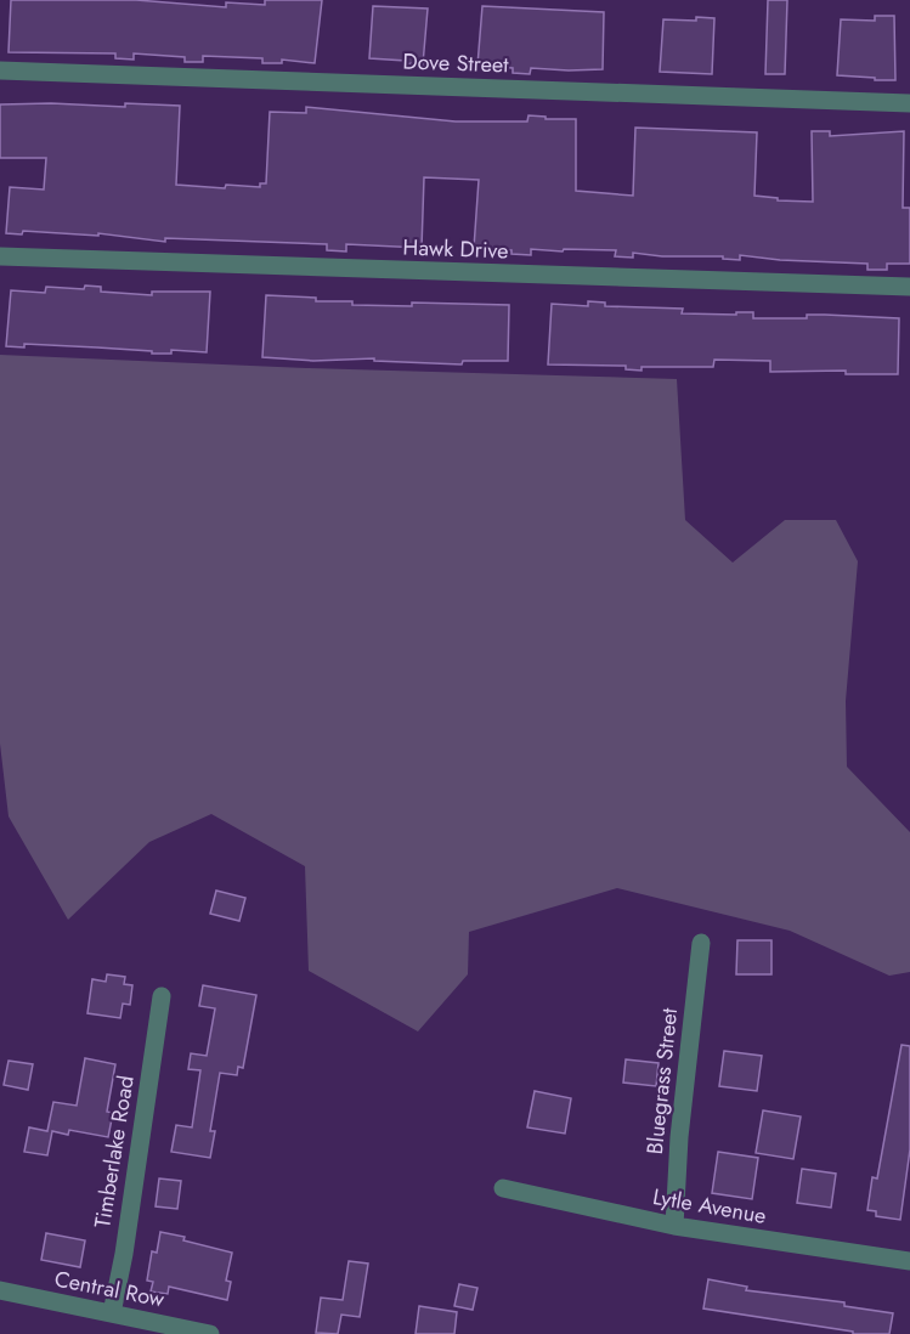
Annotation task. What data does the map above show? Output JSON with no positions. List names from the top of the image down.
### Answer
{
  "streets": {
    "street": [
      "Dove Street",
      "Hawk Drive",
      "Bluegrass Street",
      "Timberlake Road",
      "Lytle Avenue",
      "Central Row"
    ]
  },
  "crossings": [
    ["Bluegrass Street", "Lytle Avenue"],
    ["Timberlake Road", "Central Row"]
  ]
}
